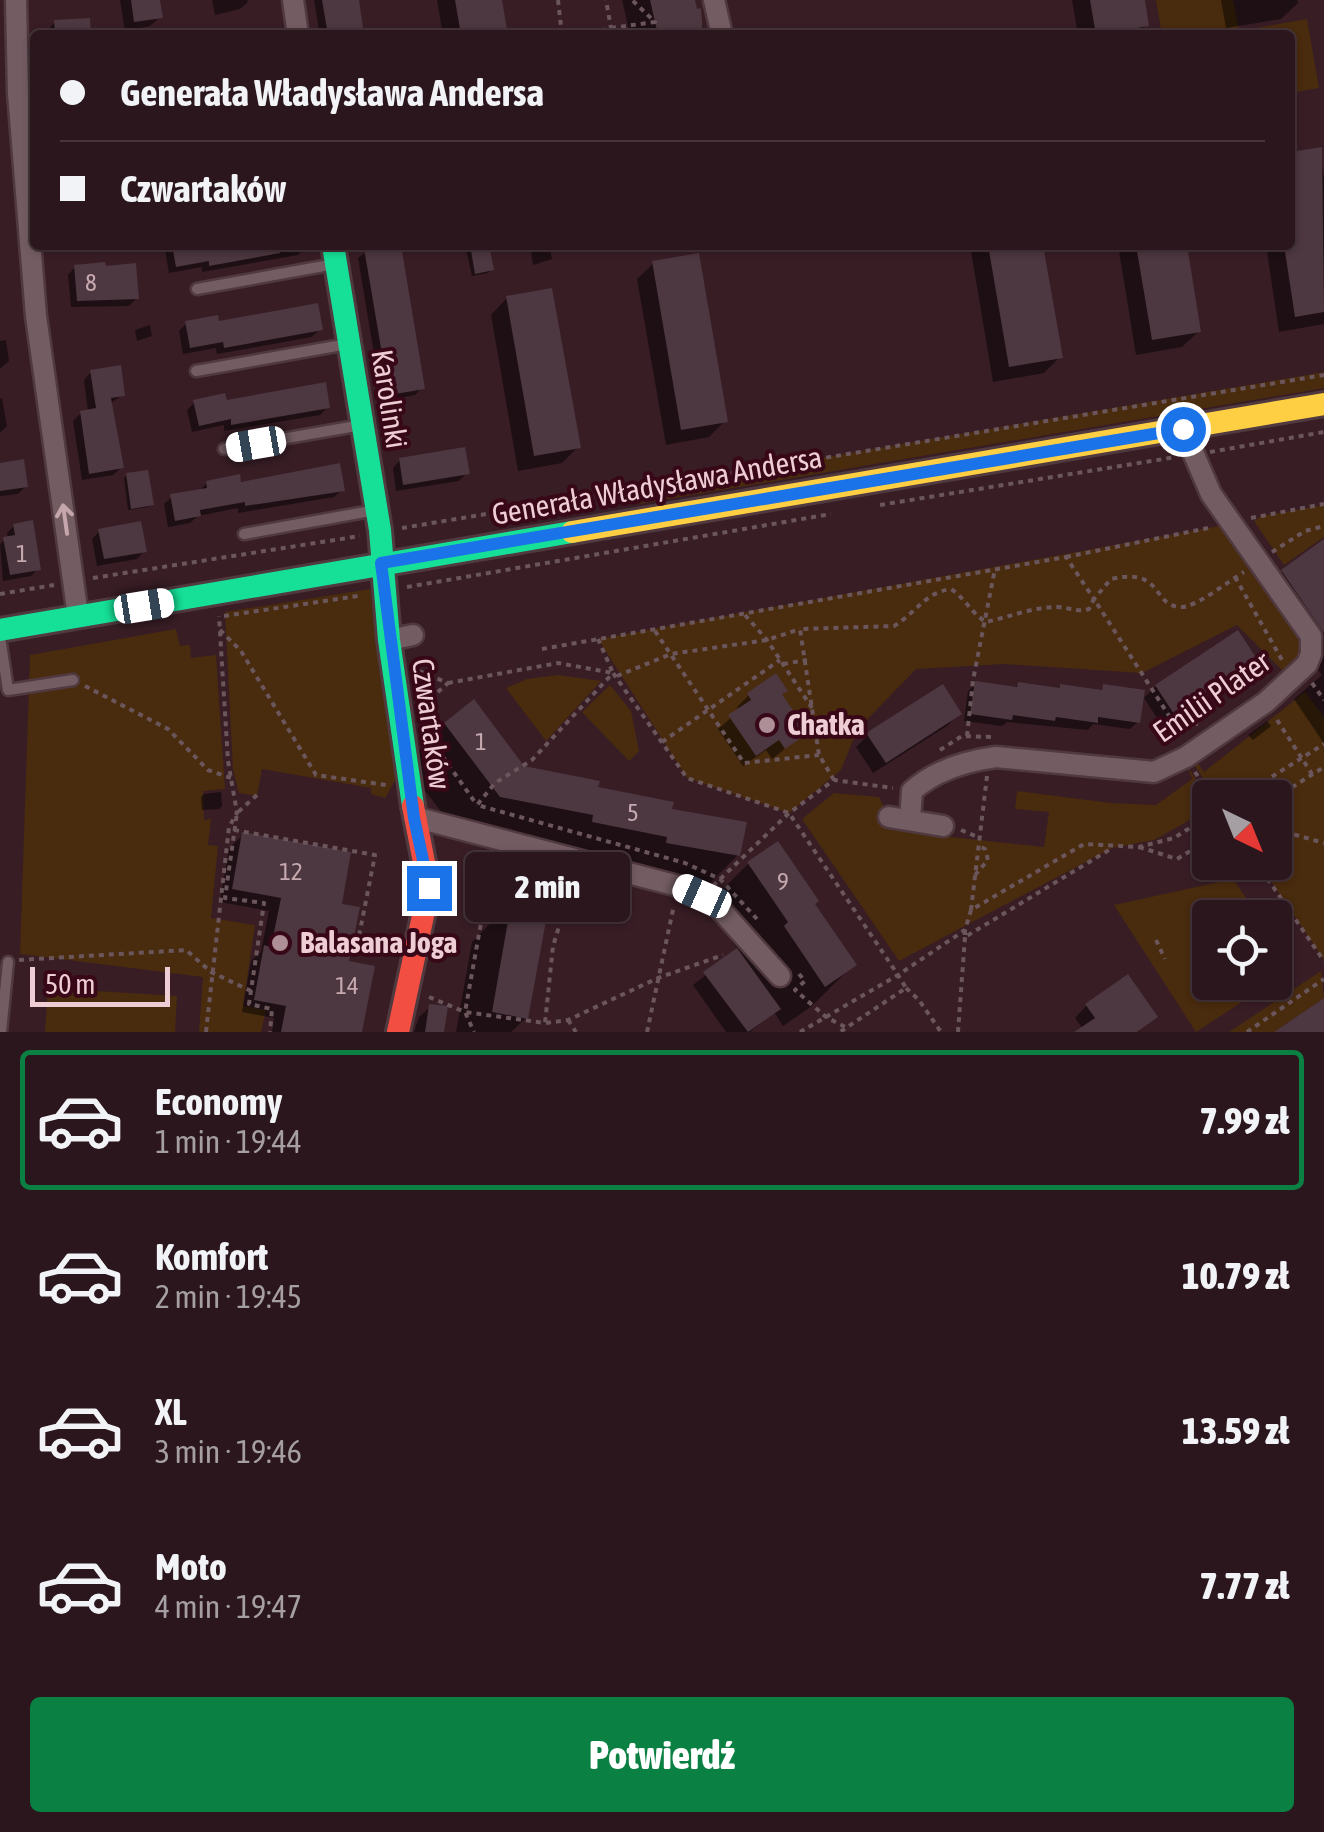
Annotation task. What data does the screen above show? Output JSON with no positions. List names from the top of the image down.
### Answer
{
  "streets": {
    "street": [
      "Karolinki",
      "Generała Władysława Andersa",
      "Emilii Plater",
      "Czwartaków"
    ]
  },
  "crossings": [
    ["Karolinki", "Generała Władysława Andersa"],
    ["Karolinki", "Czwartaków"],
    ["Generała Władysława Andersa", "Emilii Plater"],
    ["Generała Władysława Andersa", "Czwartaków"]
  ],
  "places": ["Chatka", "Balasana Joga"],
  "house_numbers": [
    "8",
    "1",
    "1",
    "5",
    "12",
    "9",
    "14"
  ],
  "scale_bar": "50 m",
  "north": "bottom right",
  "page": {
    "banner": ["Generała Władysława Andersa", "Czwartaków"],
    "bubble": "2 min",
    "scale": "50 m",
    "list": [
      {
        "name": "Economy",
        "note": "1 min · 19:44",
        "value": "7.99 zł"
      },
      {
        "name": "Komfort",
        "note": "2 min · 19:45",
        "value": "10.79 zł"
      },
      {
        "name": "XL",
        "note": "3 min · 19:46",
        "value": "13.59 zł"
      },
      {
        "name": "Moto",
        "note": "4 min · 19:47",
        "value": "7.77 zł"
      }
    ],
    "buttons": "Potwierdź"
  }
}
